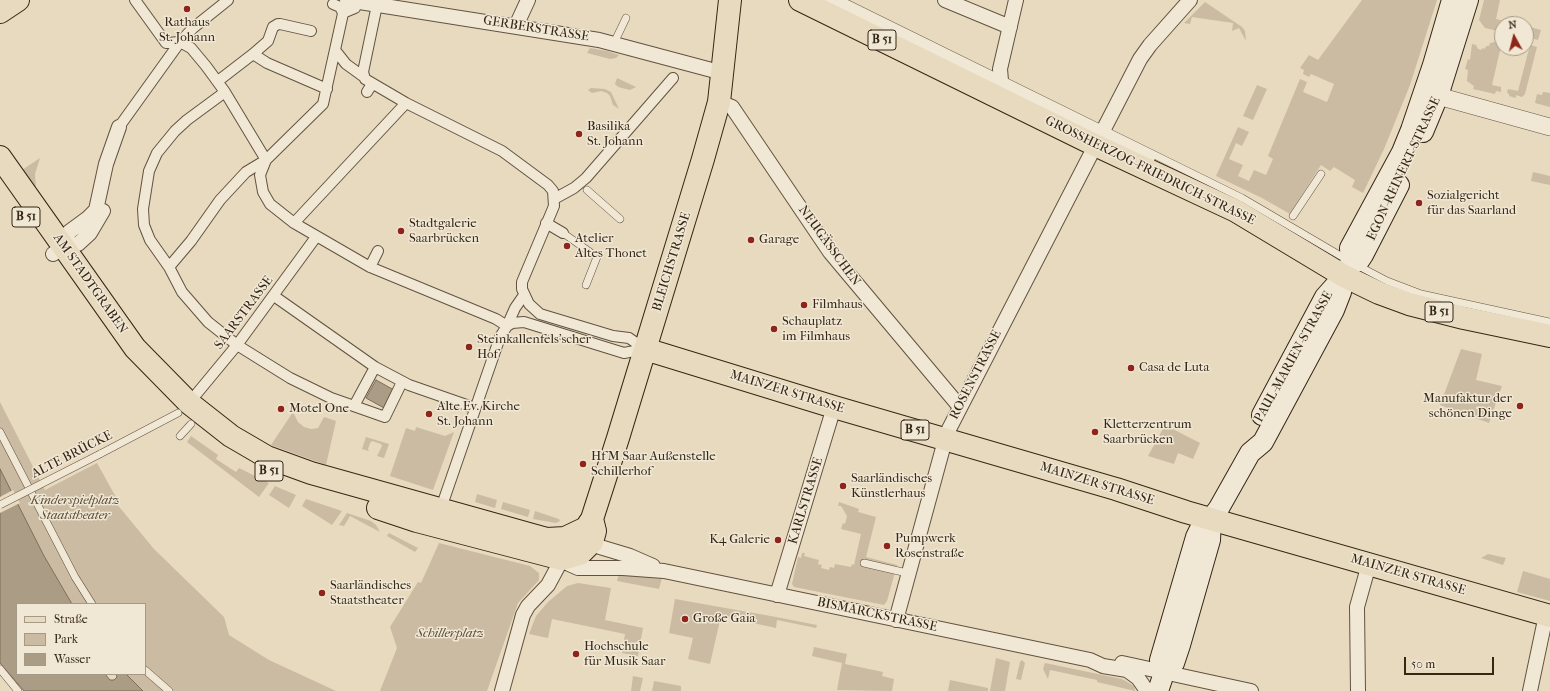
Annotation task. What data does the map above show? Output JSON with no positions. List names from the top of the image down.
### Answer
{
  "streets": {
    "main road": [
      "B 51",
      "EGON-REINERT-STRASSE",
      "GROSSHERZOG-FRIEDRICH-STRASSE",
      "BLEICHSTRASSE",
      "AM STADTGRABEN",
      "PAUL-MARIEN-STRASSE",
      "MAINZER STRASSE"
    ],
    "street": [
      "GERBERSTRASSE",
      "NEUGÄSSCHEN",
      "SAARSTRASSE",
      "ROSENSTRASSE",
      "KARLSTRASSE",
      "BISMARCKSTRASSE"
    ],
    "lane": ["ALTE BRÜCKE"]
  },
  "crossings": [
    ["GERBERSTRASSE", "BLEICHSTRASSE"],
    ["B 51", "BLEICHSTRASSE"],
    ["B 51", "AM STADTGRABEN"],
    ["B 51", "SAARSTRASSE"],
    ["B 51", "ALTE BRÜCKE"],
    ["B 51", "BISMARCKSTRASSE"],
    ["EGON-REINERT-STRASSE", "GROSSHERZOG-FRIEDRICH-STRASSE"],
    ["EGON-REINERT-STRASSE", "PAUL-MARIEN-STRASSE"],
    ["GROSSHERZOG-FRIEDRICH-STRASSE", "PAUL-MARIEN-STRASSE"],
    ["GROSSHERZOG-FRIEDRICH-STRASSE", "ROSENSTRASSE"],
    ["NEUGÄSSCHEN", "BLEICHSTRASSE"],
    ["NEUGÄSSCHEN", "ROSENSTRASSE"],
    ["BLEICHSTRASSE", "MAINZER STRASSE"],
    ["BLEICHSTRASSE", "BISMARCKSTRASSE"],
    ["AM STADTGRABEN", "SAARSTRASSE"],
    ["AM STADTGRABEN", "ALTE BRÜCKE"],
    ["SAARSTRASSE", "ALTE BRÜCKE"],
    ["PAUL-MARIEN-STRASSE", "MAINZER STRASSE"],
    ["ROSENSTRASSE", "MAINZER STRASSE"],
    ["ROSENSTRASSE", "BISMARCKSTRASSE"],
    ["MAINZER STRASSE", "KARLSTRASSE"],
    ["KARLSTRASSE", "BISMARCKSTRASSE"]
  ],
  "parks": ["Kinderspielplatz Staatstheater", "Schillerplatz"],
  "places": [
    "Rathaus St. Johann",
    "Basilika St. Johann",
    "Sozialgericht für das Saarland",
    "Stadtgalerie Saarbrücken",
    "Garage",
    "Atelier Altes Thonet",
    "Filmhaus",
    "Schauplatz im Filmhaus",
    "Steinkallenfels'scher Hof",
    "Casa de Luta",
    "Manufaktur der schönen Dinge",
    "Motel One",
    "Alte Ev. Kirche St. Johann",
    "Kletterzentrum Saarbrücken",
    "HfM Saar Außenstelle Schillerhof",
    "Saarländisches Künstlerhaus",
    "K4 Galerie",
    "Pumpwerk Rosenstraße",
    "Saarländisches Staatstheater",
    "Große Gaia",
    "Hochschule für Musik Saar"
  ],
  "legend": ["Straße", "Park", "Wasser"],
  "scale_bar": "50 m",
  "north": "top"
}
